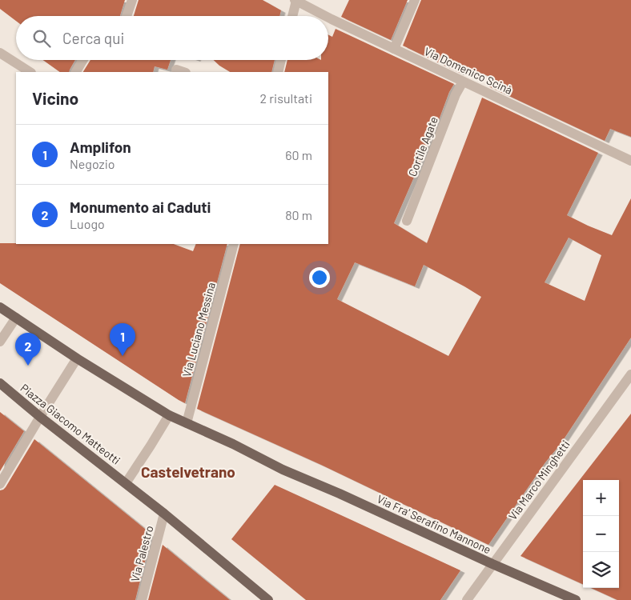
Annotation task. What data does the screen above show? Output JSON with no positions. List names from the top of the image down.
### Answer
{
  "streets": {
    "main road": ["Piazza Giacomo Matteotti", "Via Fra' Serafino Mannone"],
    "street": [
      "Via Domenico Scinà",
      "Cortile Agate",
      "Via Luciano Messina",
      "Via Marco Minghetti",
      "Via Palestro"
    ]
  },
  "crossings": [
    ["Via Domenico Scinà", "Cortile Agate"],
    ["Via Luciano Messina", "Via Fra' Serafino Mannone"],
    ["Piazza Giacomo Matteotti", "Via Palestro"],
    ["Via Marco Minghetti", "Via Fra' Serafino Mannone"]
  ],
  "districts": ["Castelvetrano"],
  "page": {
    "search": "Cerca qui",
    "heading": ["Vicino", "2 risultati"],
    "list": [
      {
        "mark": "1",
        "name": "Amplifon",
        "note": "Negozio",
        "value": "60 m"
      },
      {
        "mark": "2",
        "name": "Monumento ai Caduti",
        "note": "Luogo",
        "value": "80 m"
      }
    ],
    "pins": ["1", "2"],
    "map_buttons": ["+", "−"]
  }
}
